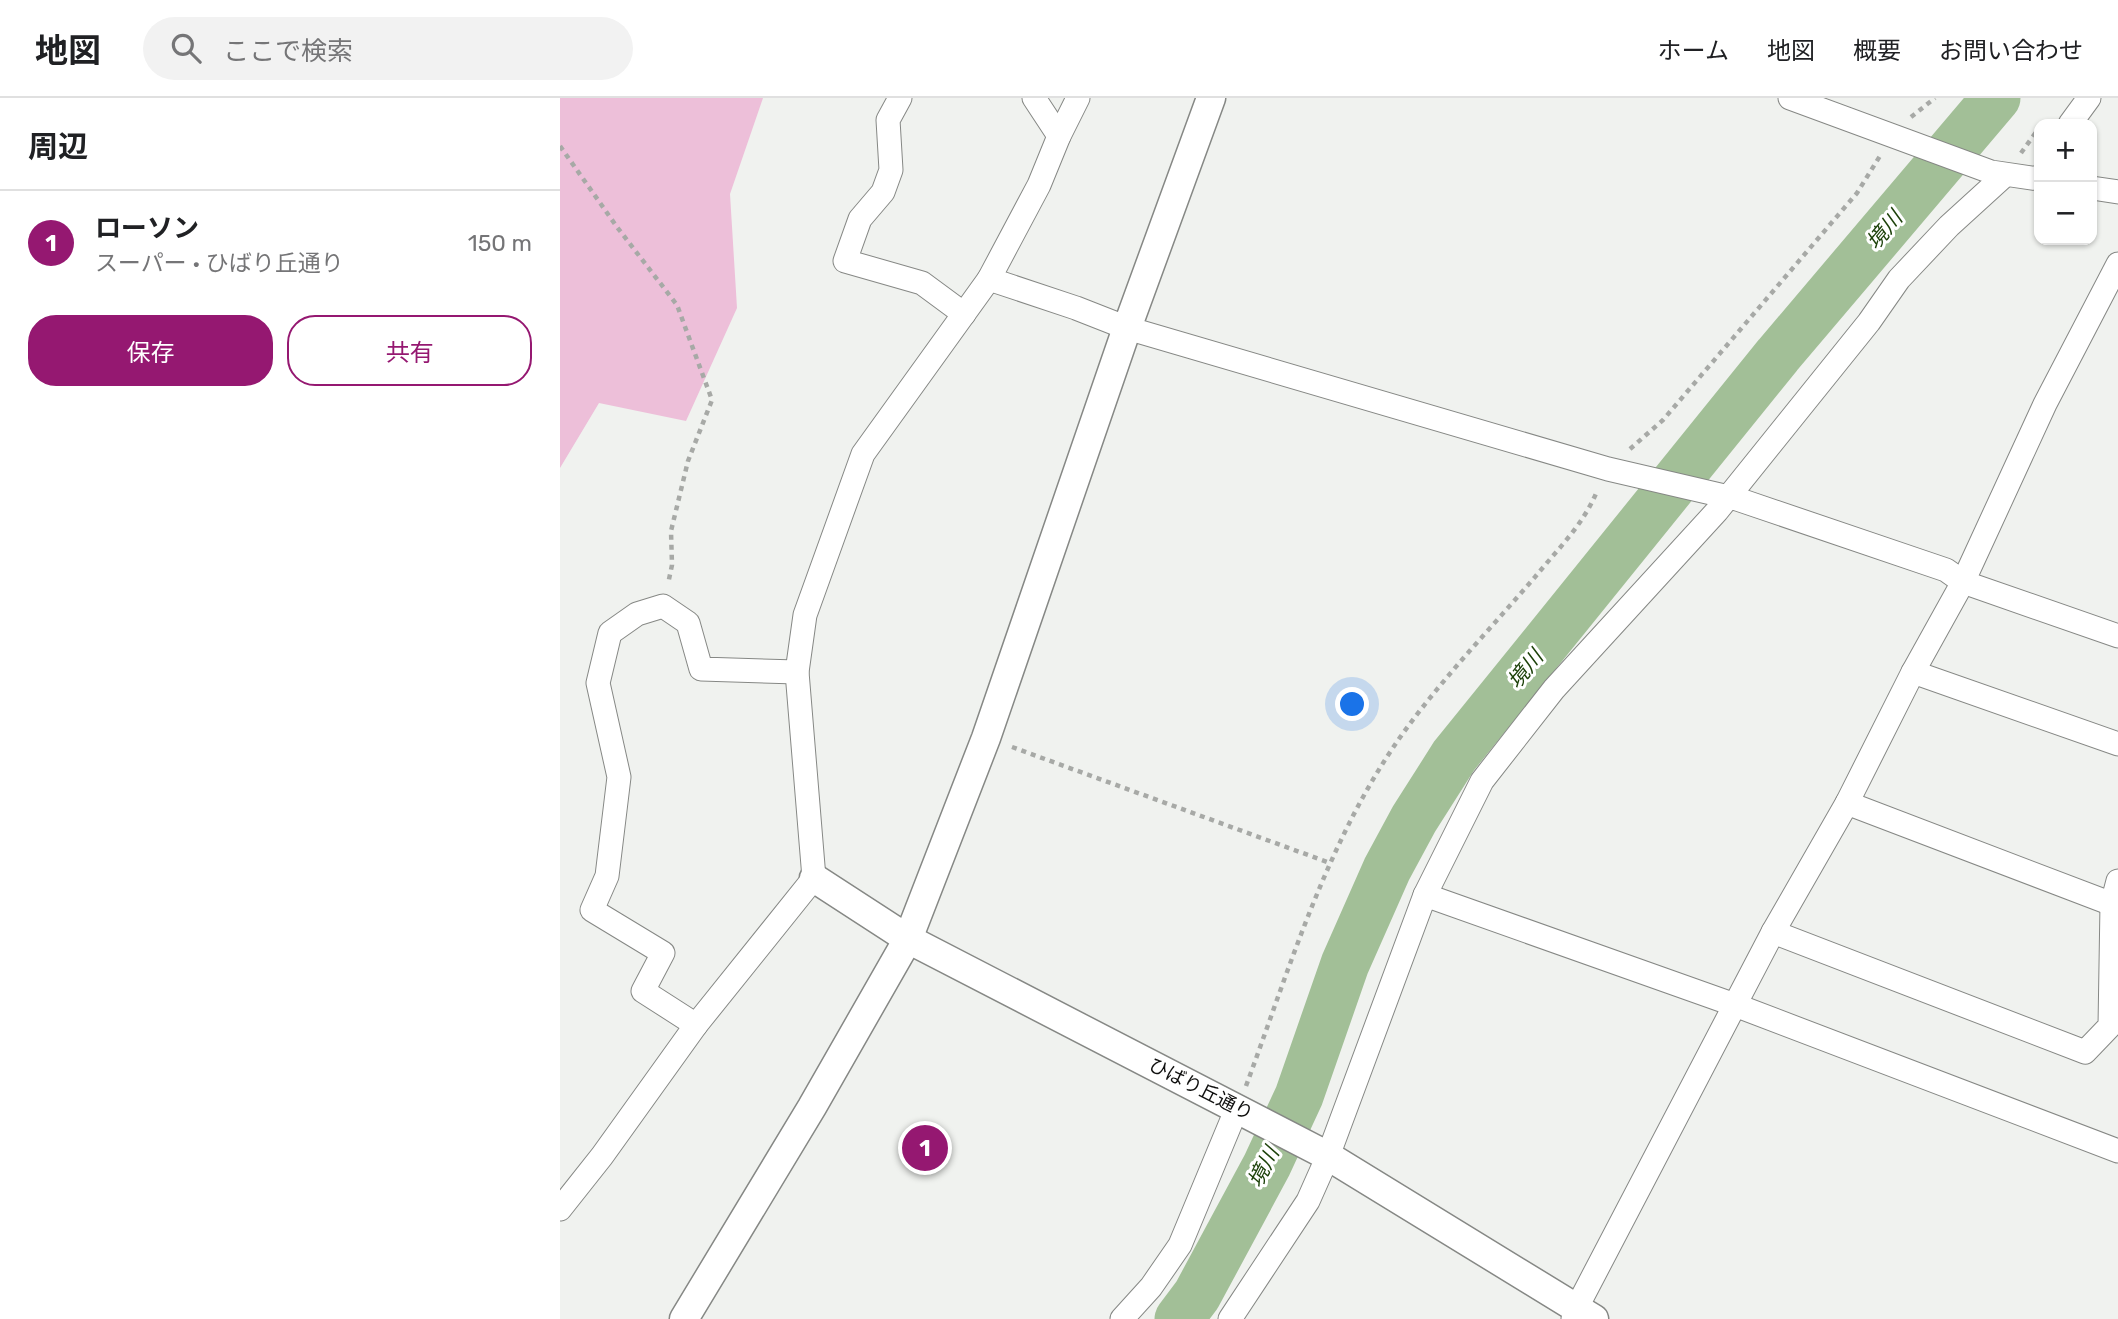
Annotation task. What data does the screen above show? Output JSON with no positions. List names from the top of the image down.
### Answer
{
  "streets": {
    "street": ["ひばり丘通り"]
  },
  "water": ["境川"],
  "page": {
    "header": "地図",
    "search": "ここで検索",
    "nav": [
      "ホーム",
      "地図",
      "概要",
      "お問い合わせ"
    ],
    "heading": "周辺",
    "map_buttons": ["+", "−"],
    "list": [
      {
        "mark": "1",
        "name": "ローソン",
        "note": "スーパー · ひばり丘通り",
        "value": "150 m"
      }
    ],
    "buttons": ["保存", "共有"],
    "pins": "1"
  }
}
